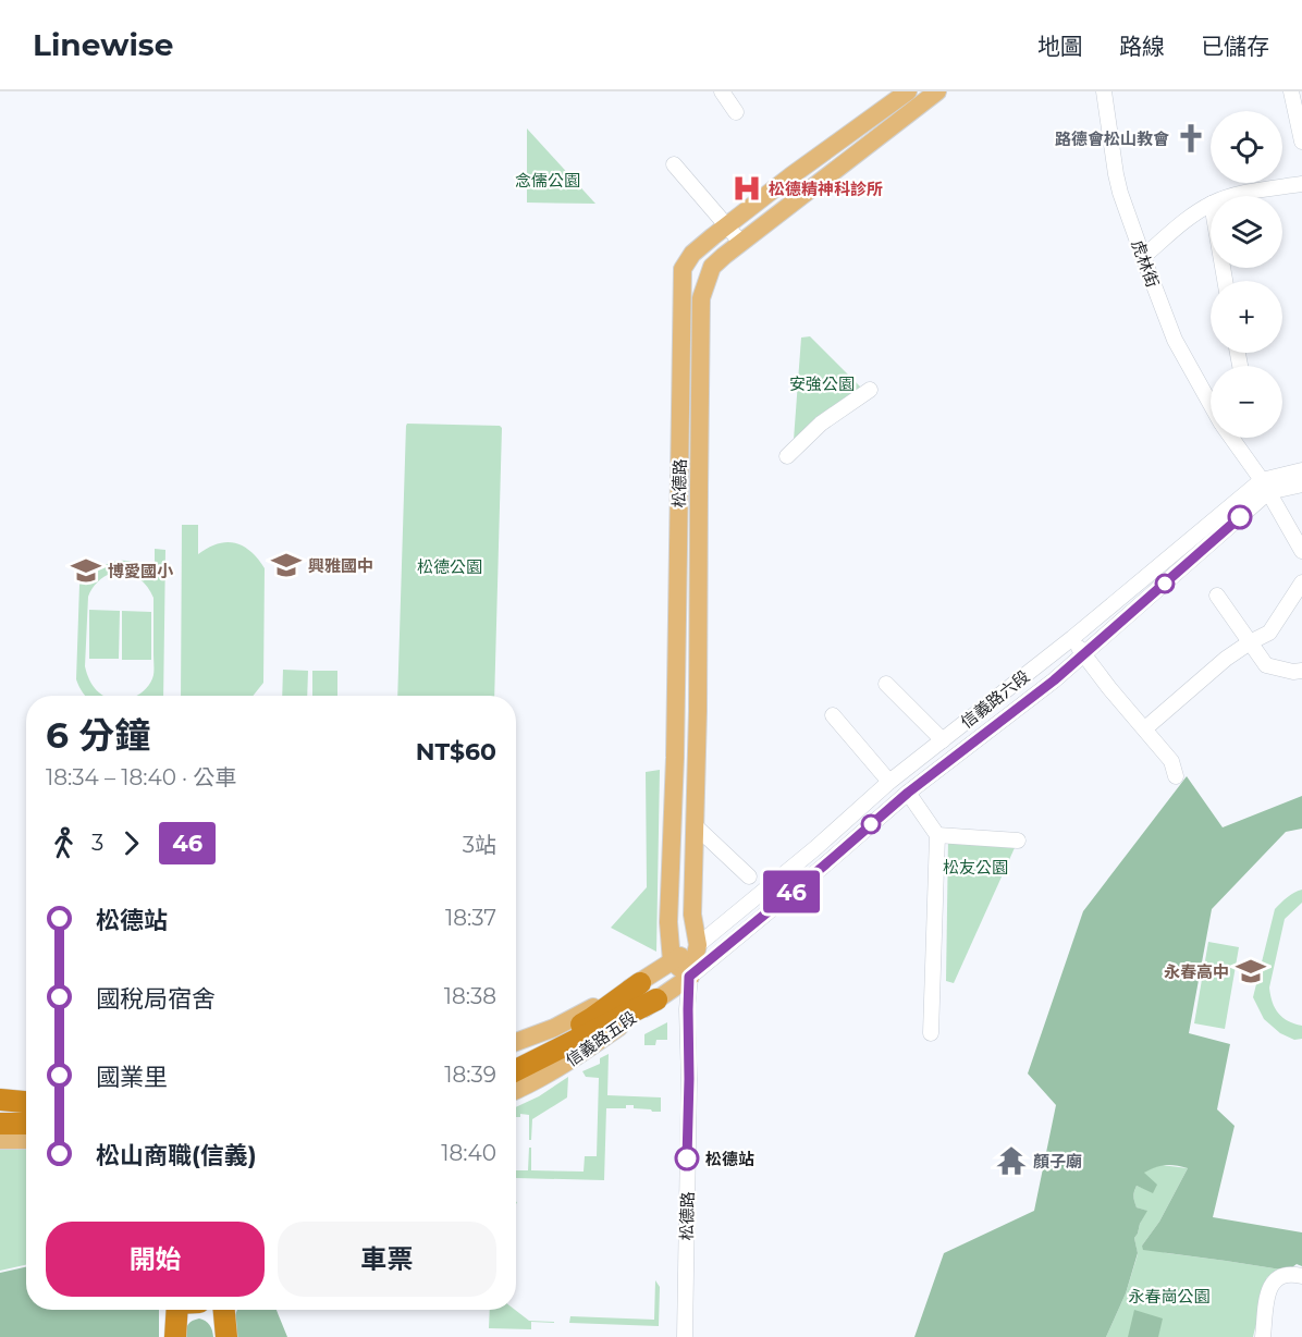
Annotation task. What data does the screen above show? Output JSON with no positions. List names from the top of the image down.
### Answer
{
  "streets": {
    "main road": ["松德路", "信義路五段"],
    "street": ["虎林街", "信義路六段"]
  },
  "crossings": [
    ["虎林街", "信義路六段"],
    ["松德路", "信義路六段"],
    ["松德路", "信義路五段"],
    ["信義路六段", "信義路五段"]
  ],
  "parks": [
    "念儒公園",
    "安強公園",
    "松德公園",
    "松友公園",
    "永春崗公園"
  ],
  "places": {
    "church": ["路德會松山教會"],
    "hospital": ["松德精神科診所"],
    "school or university": ["興雅國中", "博愛國小", "永春高中"],
    "other": ["松德站"],
    "temple": ["顏子廟"]
  },
  "lines": ["bus line 46"],
  "page": {
    "header": "Linewise",
    "nav": ["地圖", "路線", "已儲存"],
    "on_map": "46",
    "map_buttons": ["+", "−"],
    "heading": ["6 分鐘", "18:34 – 18:40 · 公車", "NT$60"],
    "legs": ["3", "46", "3站"],
    "list": [
      {
        "name": "松德站",
        "value": "18:37"
      },
      {
        "name": "國稅局宿舍",
        "value": "18:38"
      },
      {
        "name": "國業里",
        "value": "18:39"
      },
      {
        "name": "松山商職(信義)",
        "value": "18:40"
      }
    ],
    "buttons": ["開始", "車票"]
  }
}
